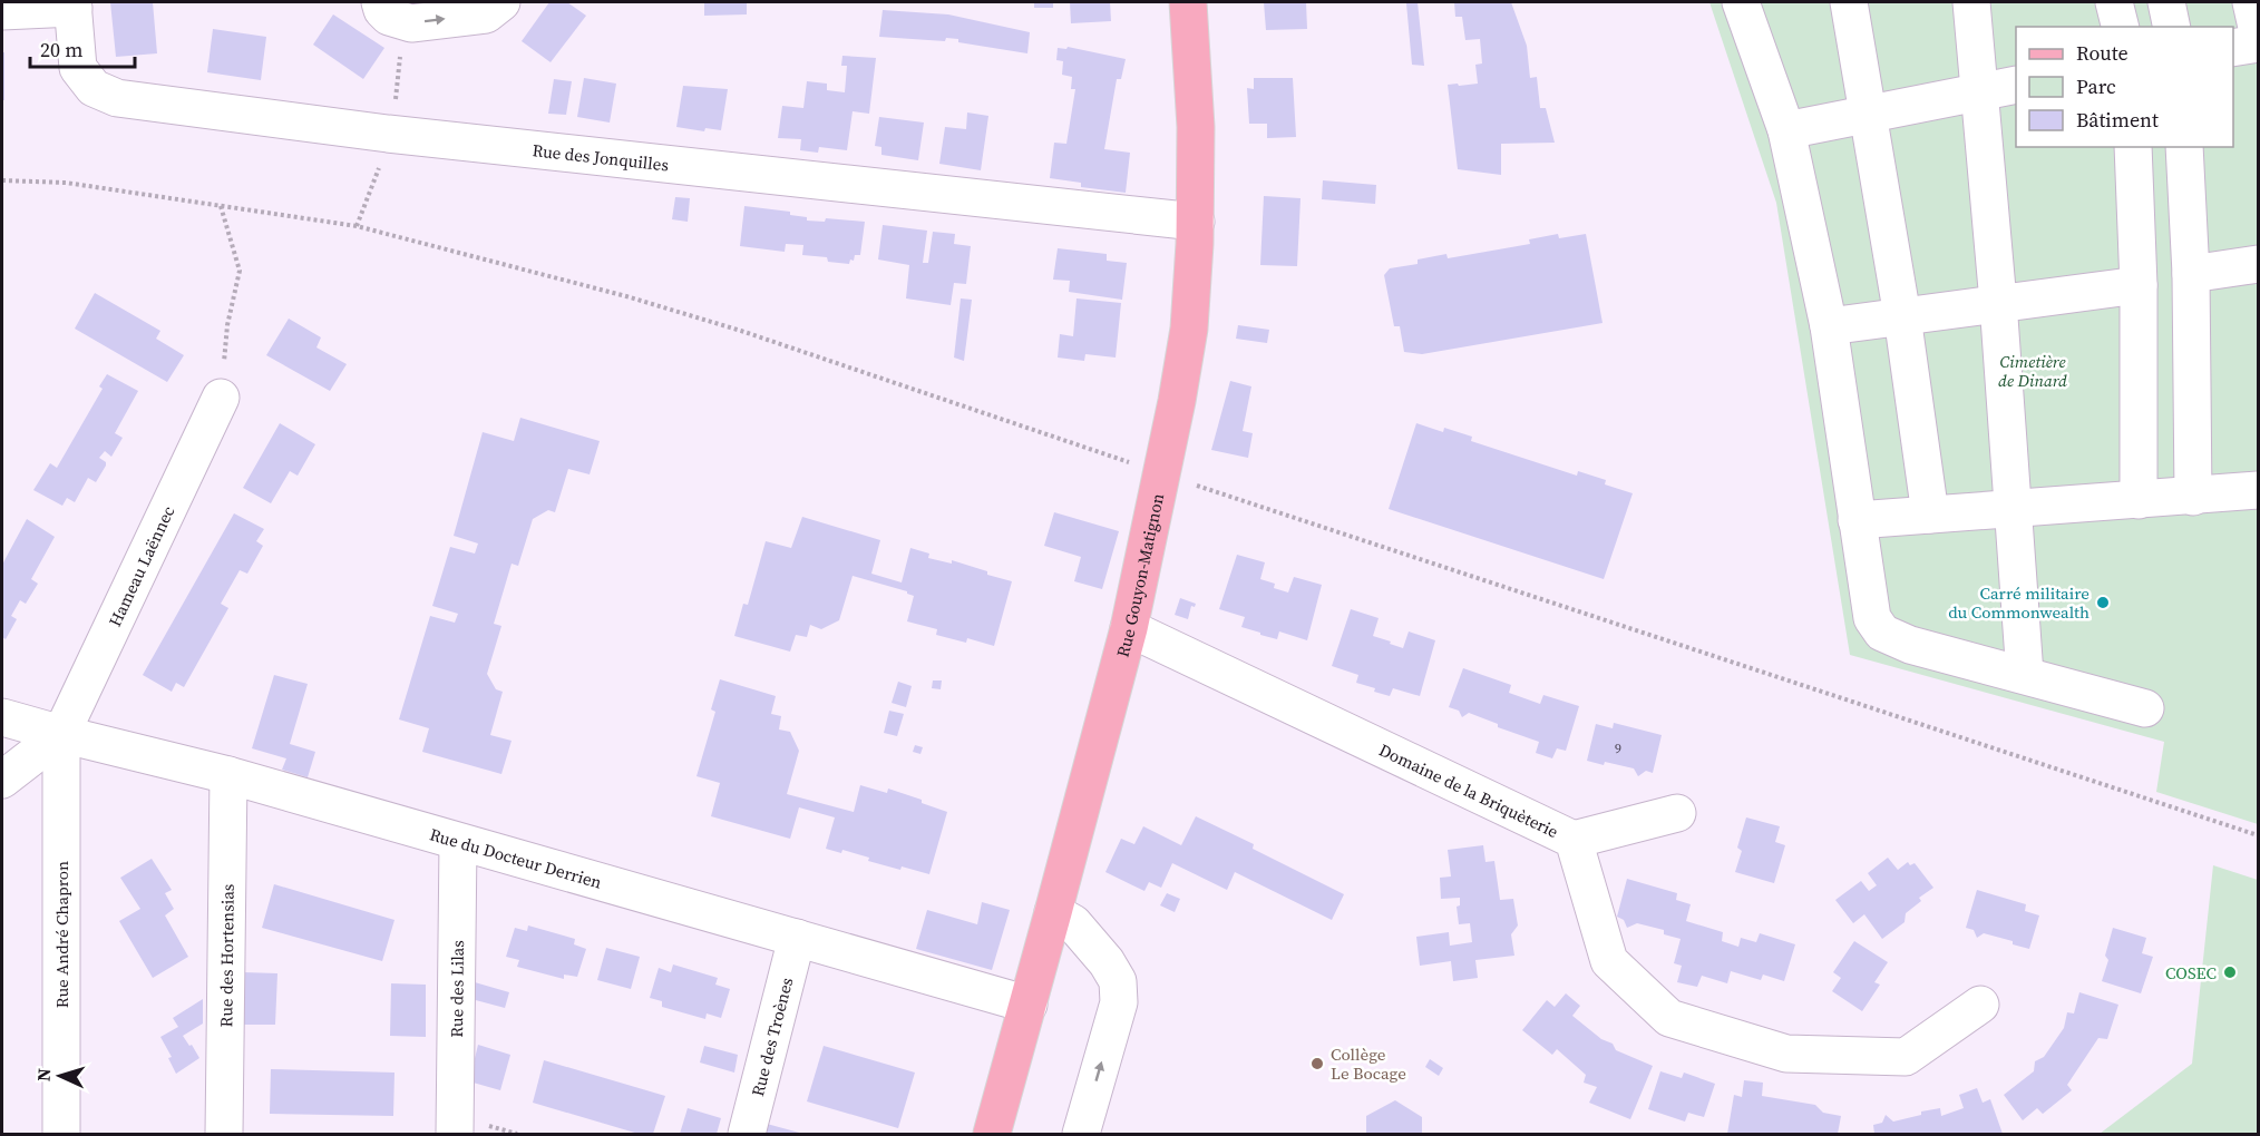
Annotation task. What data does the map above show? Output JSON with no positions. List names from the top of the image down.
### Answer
{
  "streets": {
    "main road": ["Rue Gouyon-Matignon"],
    "street": [
      "Rue des Jonquilles",
      "Hameau Laënnec",
      "Domaine de la Briquèterie",
      "Rue du Docteur Derrien",
      "Rue André Chapron",
      "Rue des Hortensias",
      "Rue des Lilas",
      "Rue des Troènes"
    ]
  },
  "crossings": [
    ["Rue des Jonquilles", "Rue Gouyon-Matignon"],
    ["Hameau Laënnec", "Rue du Docteur Derrien"],
    ["Hameau Laënnec", "Rue André Chapron"],
    ["Rue Gouyon-Matignon", "Domaine de la Briquèterie"],
    ["Rue Gouyon-Matignon", "Rue du Docteur Derrien"],
    ["Rue du Docteur Derrien", "Rue André Chapron"],
    ["Rue du Docteur Derrien", "Rue des Hortensias"],
    ["Rue du Docteur Derrien", "Rue des Lilas"],
    ["Rue du Docteur Derrien", "Rue des Troènes"]
  ],
  "parks": ["Cimetière de Dinard"],
  "places": ["Carré militaire du Commonwealth", "COSEC", "Collège Le Bocage"],
  "house_numbers": ["9"],
  "legend": ["Route", "Parc", "Bâtiment"],
  "scale_bar": "20 m",
  "north": "left"
}
